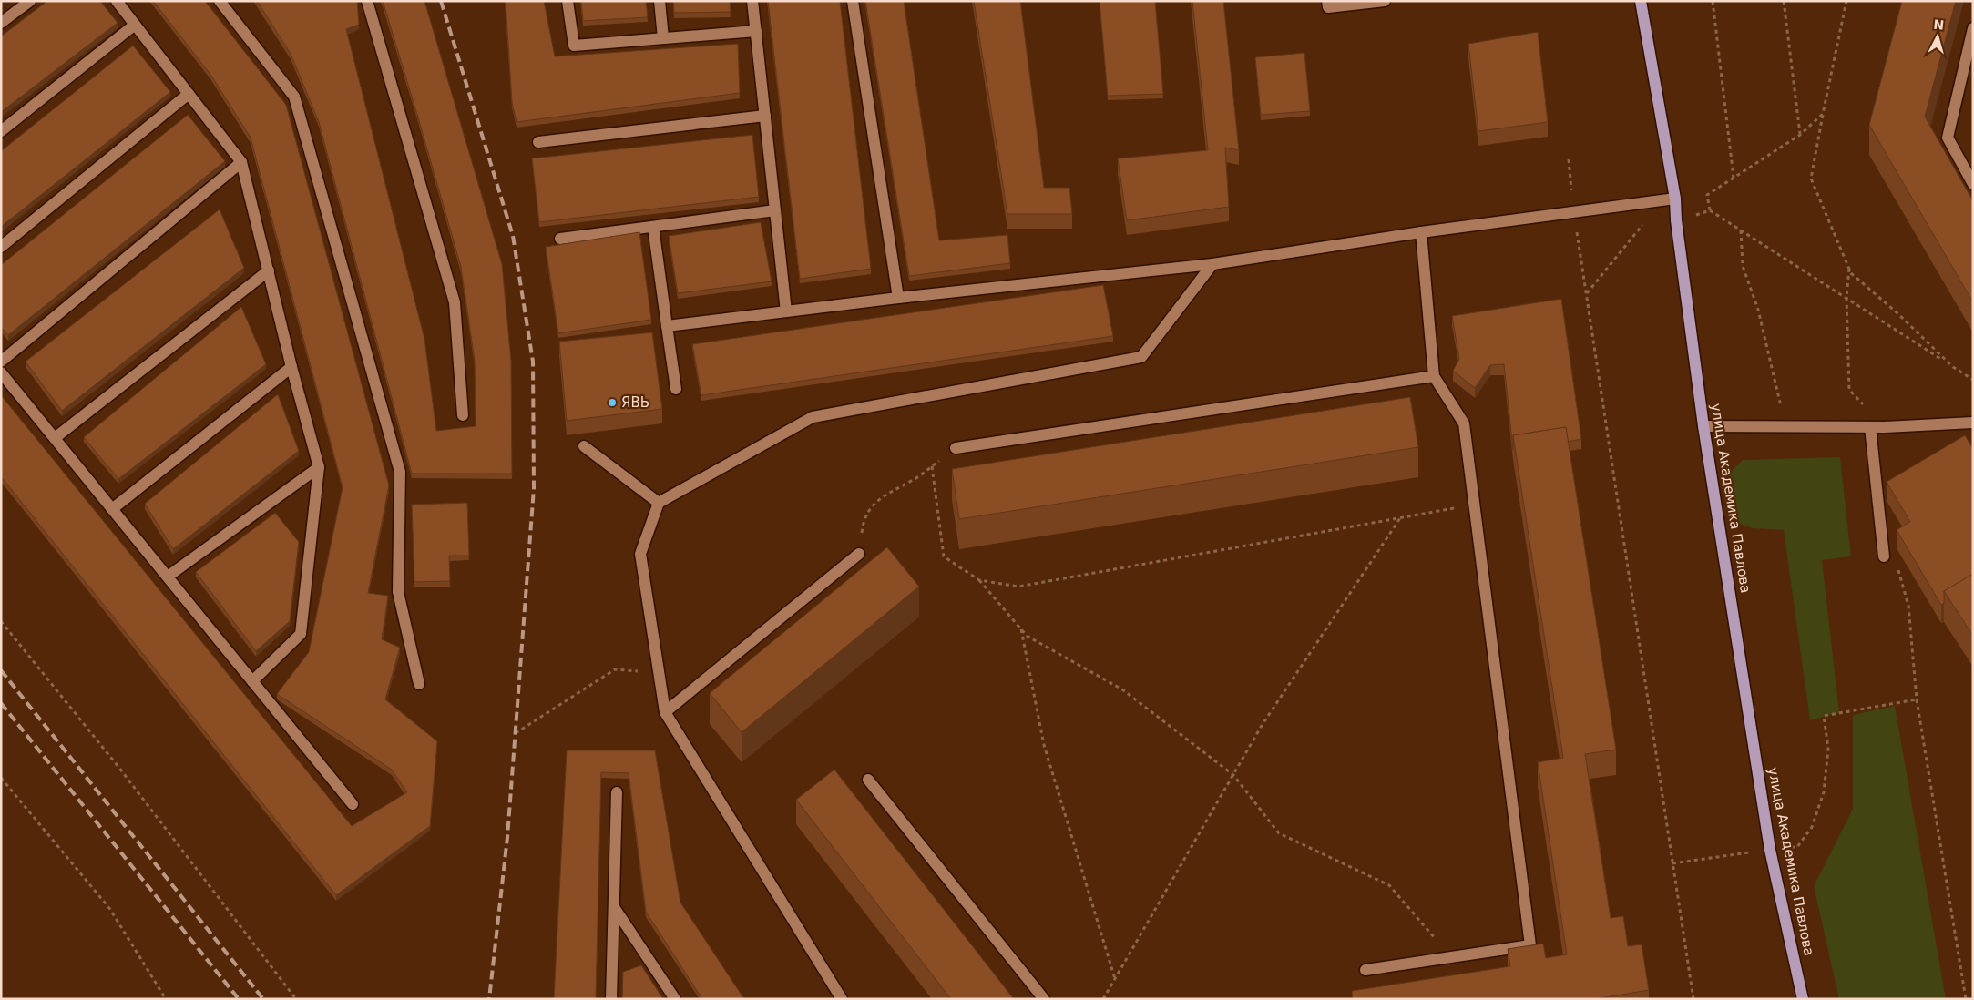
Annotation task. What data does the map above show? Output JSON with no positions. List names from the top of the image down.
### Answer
{
  "streets": {
    "main road": ["улица Академика Павлова"]
  },
  "places": ["ЯВЬ"],
  "north": "top"
}
